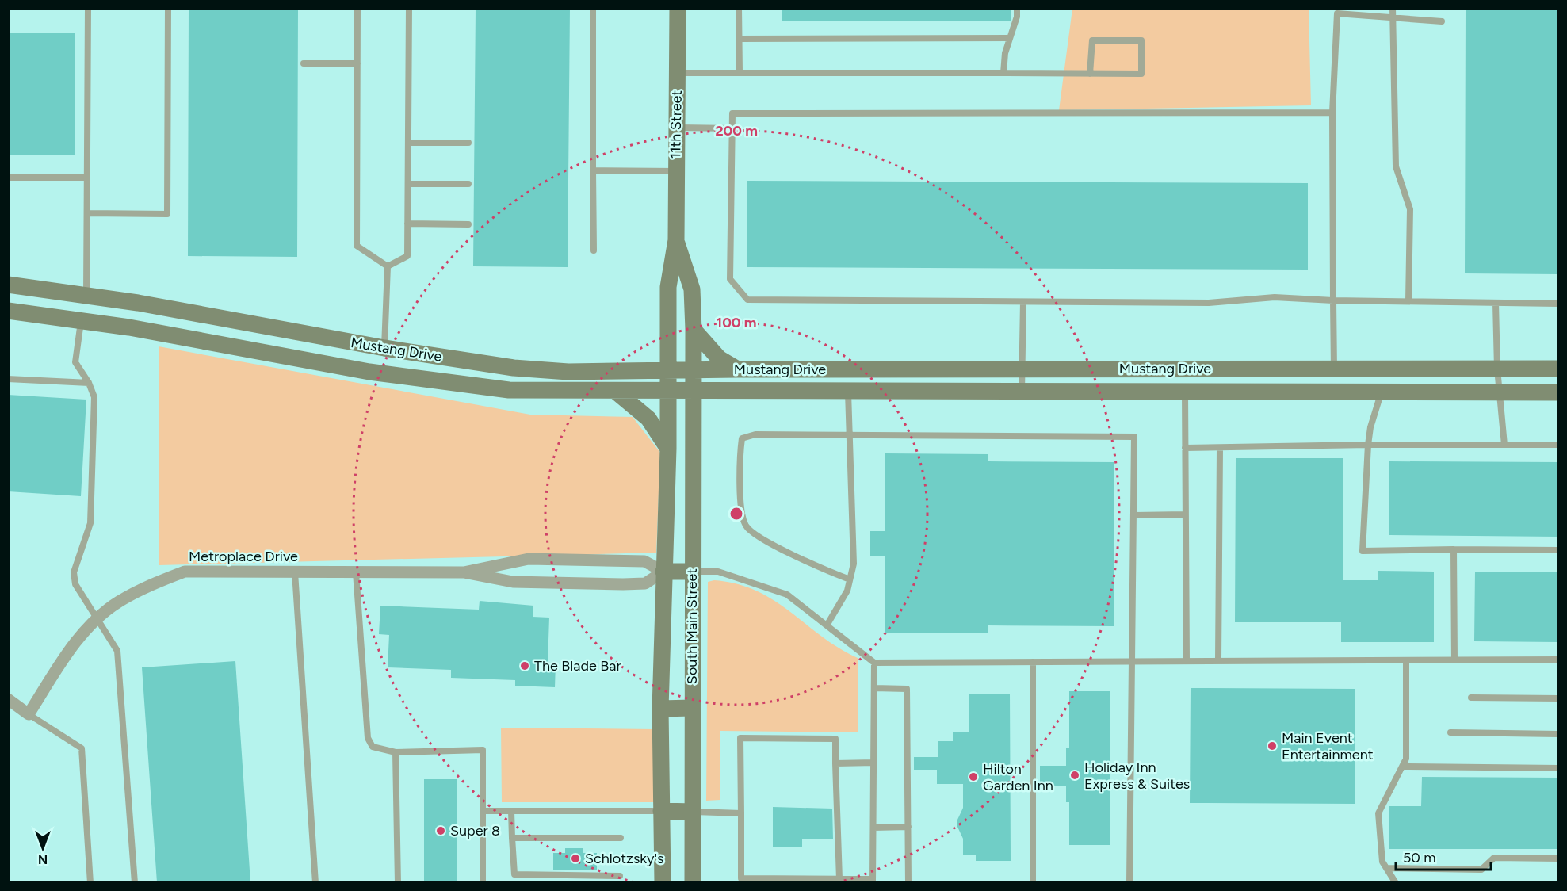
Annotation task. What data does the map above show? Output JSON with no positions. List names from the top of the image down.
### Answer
{
  "streets": {
    "main road": ["11th Street", "Mustang Drive", "South Main Street"],
    "street": ["Metroplace Drive"]
  },
  "crossings": [
    ["11th Street", "Mustang Drive"],
    ["11th Street", "South Main Street"],
    ["Mustang Drive", "South Main Street"],
    ["Metroplace Drive", "South Main Street"]
  ],
  "places": [
    "The Blade Bar",
    "Main Event Entertainment",
    "Holiday Inn Express & Suites",
    "Hilton Garden Inn",
    "Super 8",
    "Schlotzsky's"
  ],
  "scale_bar": "50 m",
  "north": "bottom",
  "rings": ["200 m", "100 m"]
}
